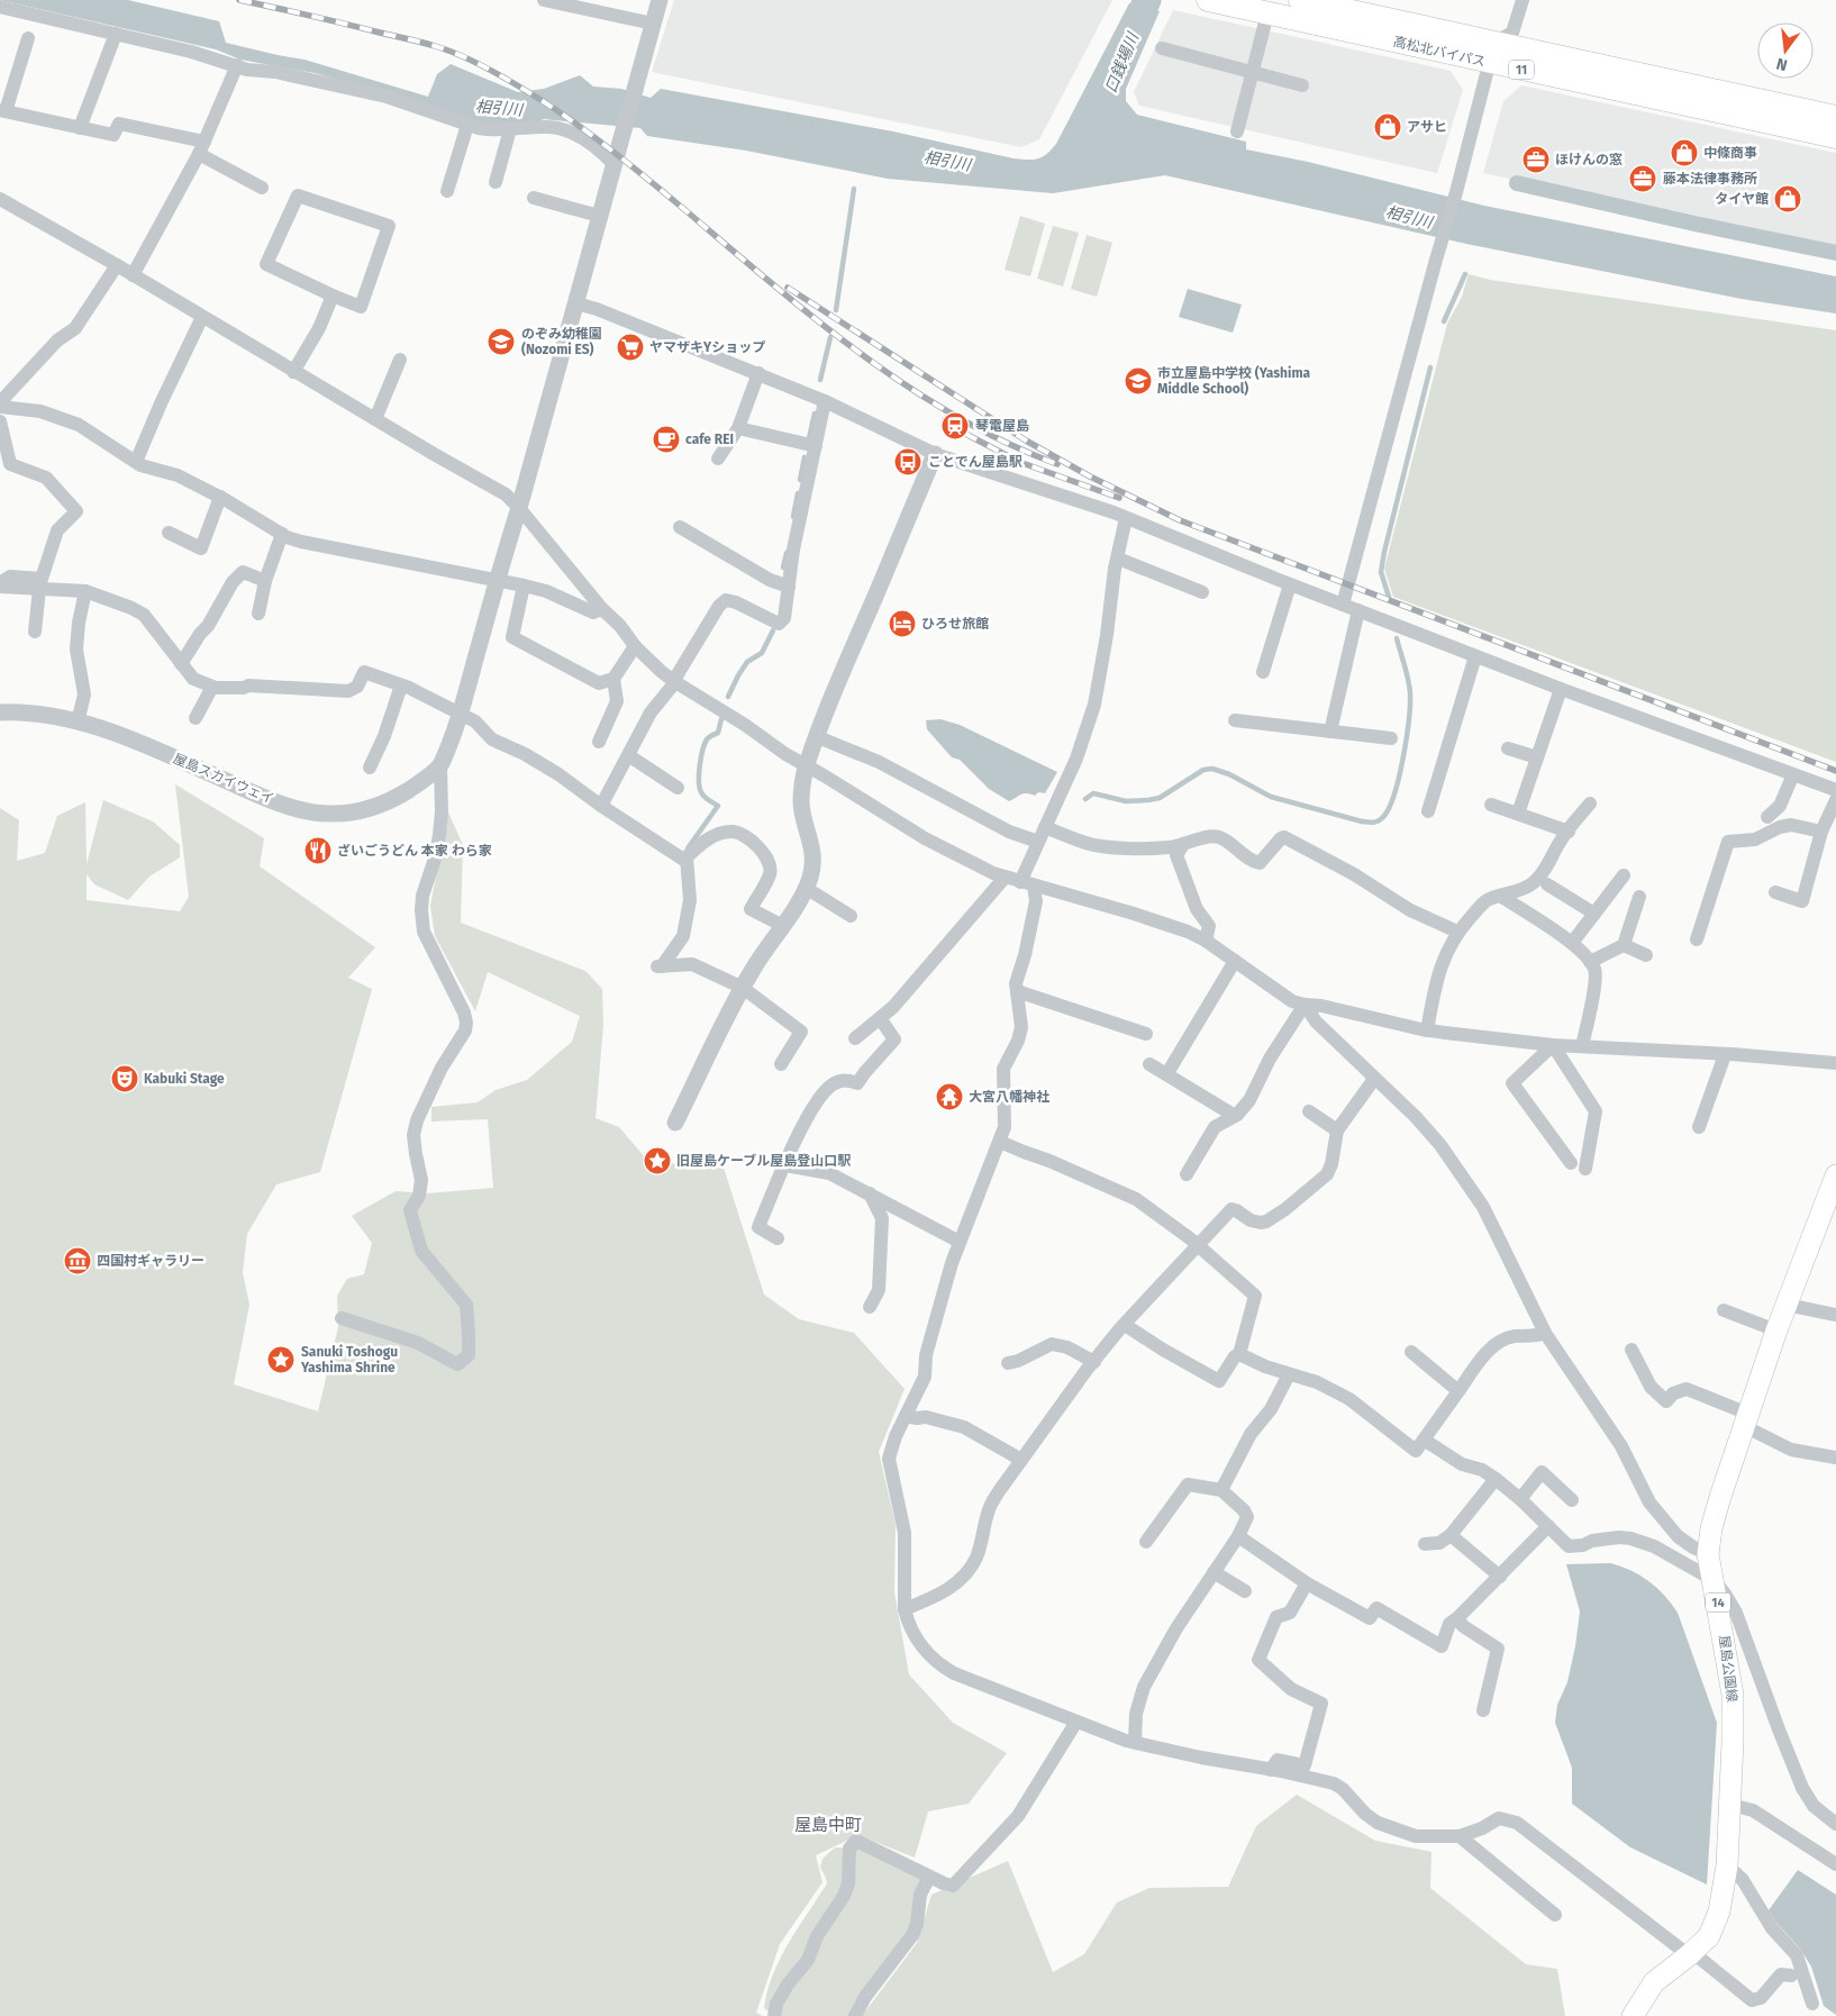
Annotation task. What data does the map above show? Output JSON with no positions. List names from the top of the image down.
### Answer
{
  "streets": {
    "highway": ["高松北バイパス", "11"],
    "main road": ["14", "屋島公園線"],
    "street": ["屋島スカイウェイ"]
  },
  "districts": ["屋島中町"],
  "water": ["口銭場川", "相引川"],
  "places": {
    "shop": ["アサヒ", "中條商事", "タイヤ館"],
    "office": ["ほけんの窓", "藤本法律事務所"],
    "school or university": ["のぞみ幼稚園 (Nozomi ES)", "市立屋島中学校 (Yashima Middle School)"],
    "supermarket": ["ヤマザキYショップ"],
    "station": ["琴電屋島"],
    "cafe": ["cafe REI"],
    "bus stop": ["ことでん屋島駅"],
    "hotel": ["ひろせ旅館"],
    "restaurant": ["ざいごうどん 本家 わら家"],
    "theatre": ["Kabuki Stage"],
    "temple": ["大宮八幡神社"],
    "place": ["旧屋島ケーブル屋島登山口駅", "Sanuki Toshogu Yashima Shrine"],
    "museum": ["四国村ギャラリー"]
  },
  "north": "bottom"
}
